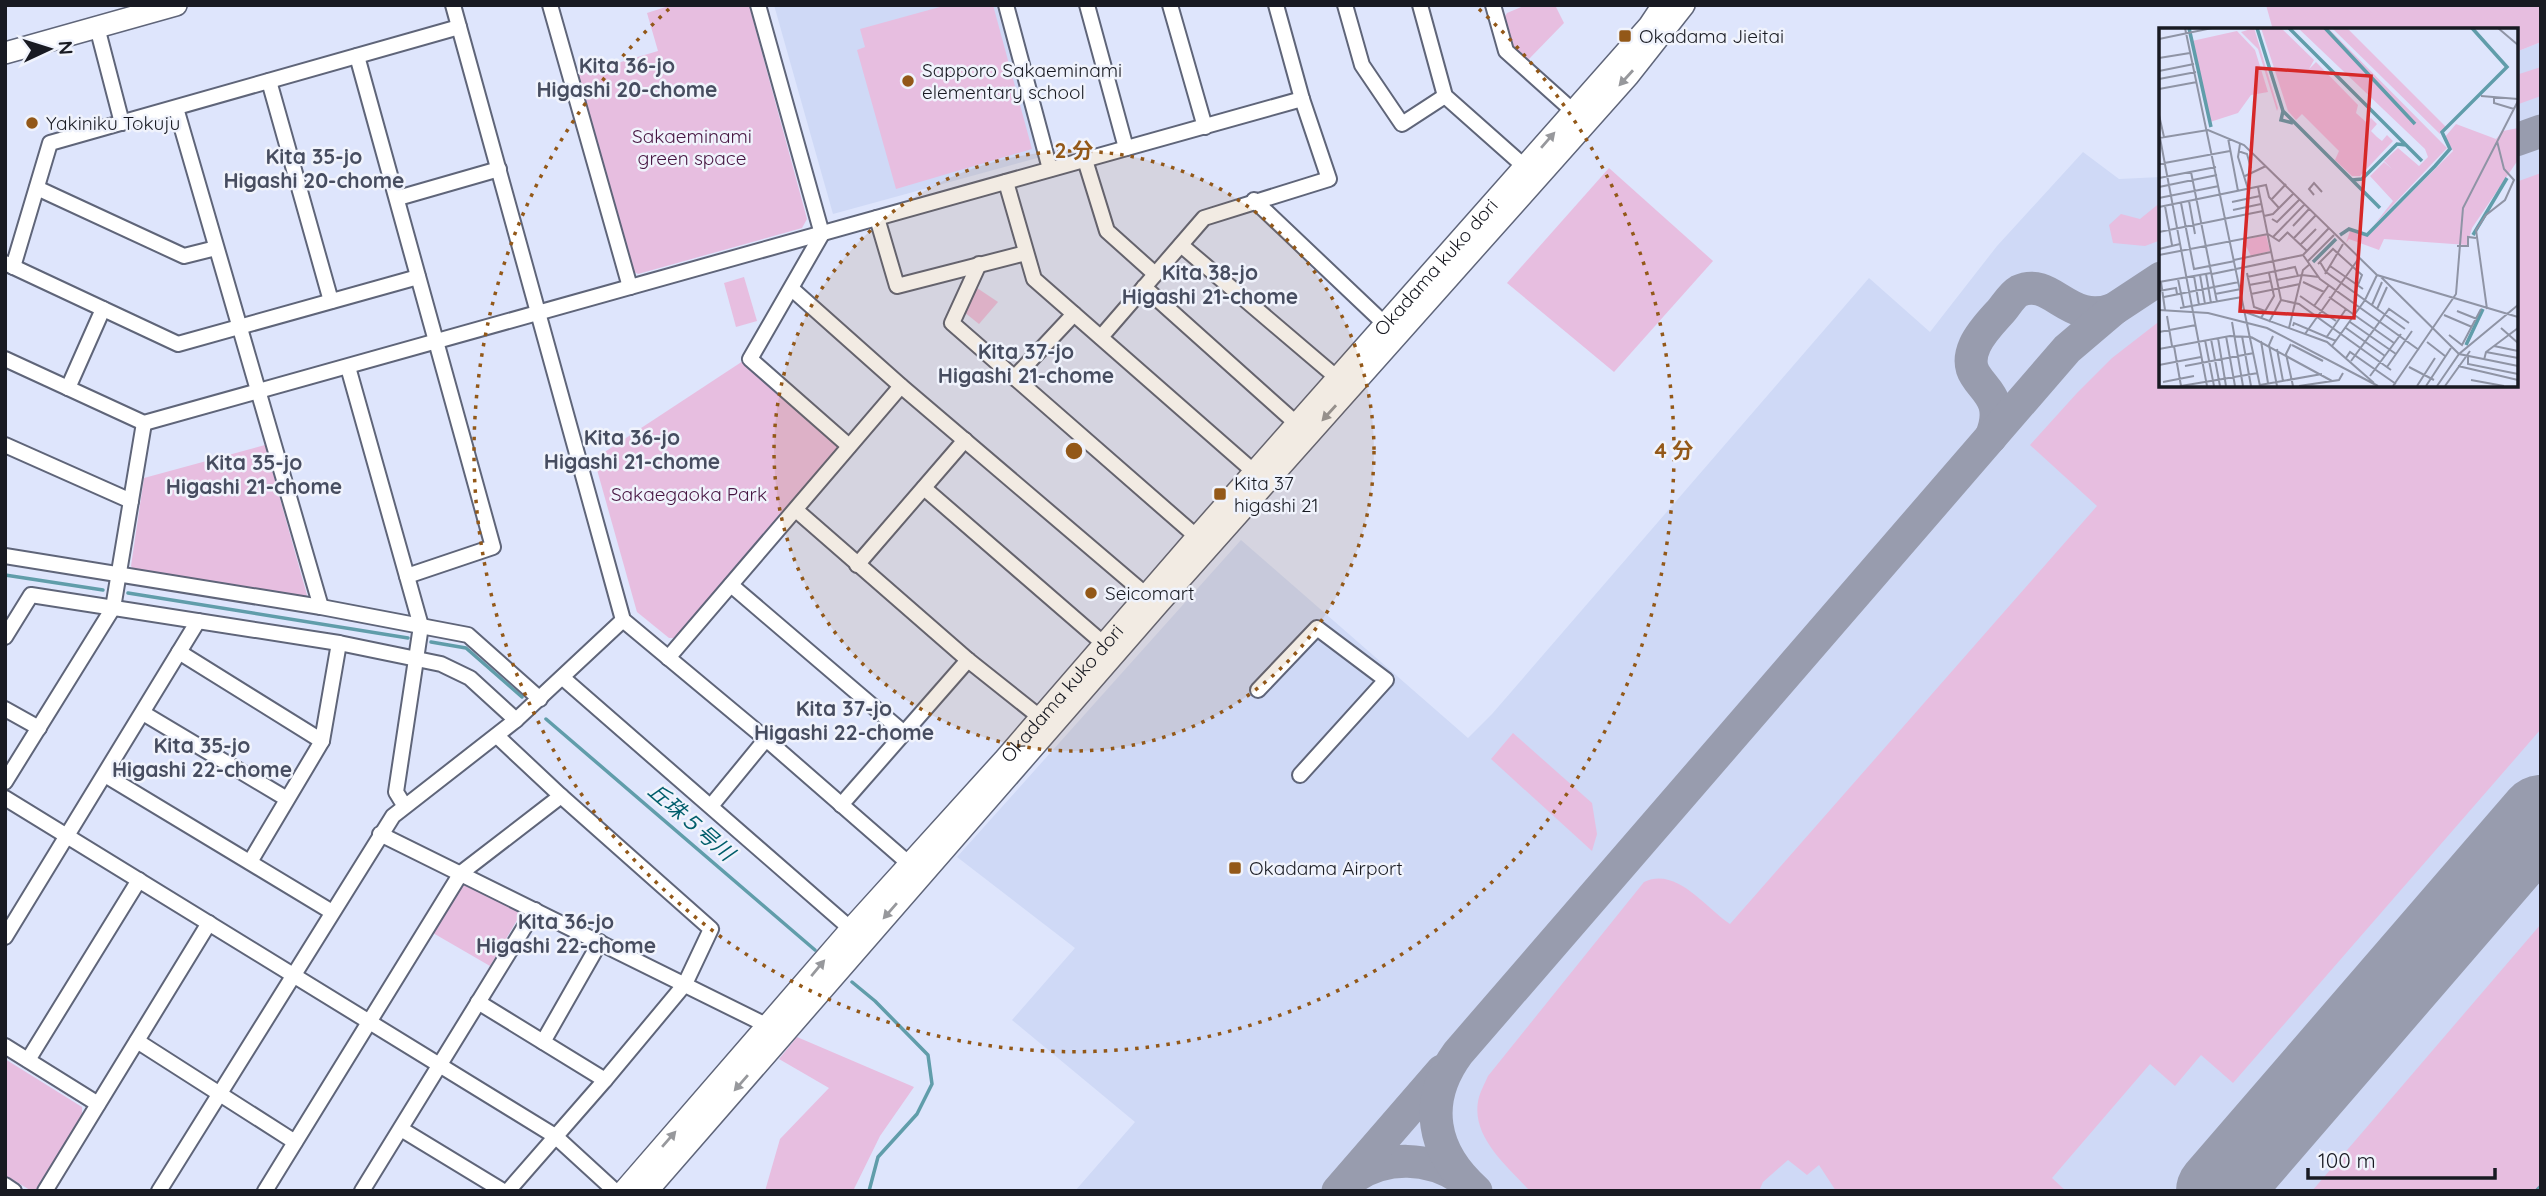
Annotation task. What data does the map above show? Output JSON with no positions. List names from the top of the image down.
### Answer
{
  "streets": {
    "main road": ["Okadama kuko dori"]
  },
  "districts": [
    "Kita 36-jo Higashi 20-chome",
    "Kita 35-jo Higashi 20-chome",
    "Kita 38-jo Higashi 21-chome",
    "Kita 37-jo Higashi 21-chome",
    "Kita 36-jo Higashi 21-chome",
    "Kita 35-jo Higashi 21-chome",
    "Kita 37-jo Higashi 22-chome",
    "Kita 35-jo Higashi 22-chome",
    "Kita 36-jo Higashi 22-chome"
  ],
  "water": ["丘珠５号川"],
  "parks": ["Sakaeminami green space", "Sakaegaoka Park"],
  "places": {
    "transit": ["Okadama Jieitai", "Kita 37 higashi 21", "Okadama Airport"],
    "other": ["Sapporo Sakaeminami elementary school", "Yakiniku Tokuju", "Seicomart"]
  },
  "scale_bar": "100 m",
  "north": "right",
  "rings": ["2 分", "4 分"]
}
